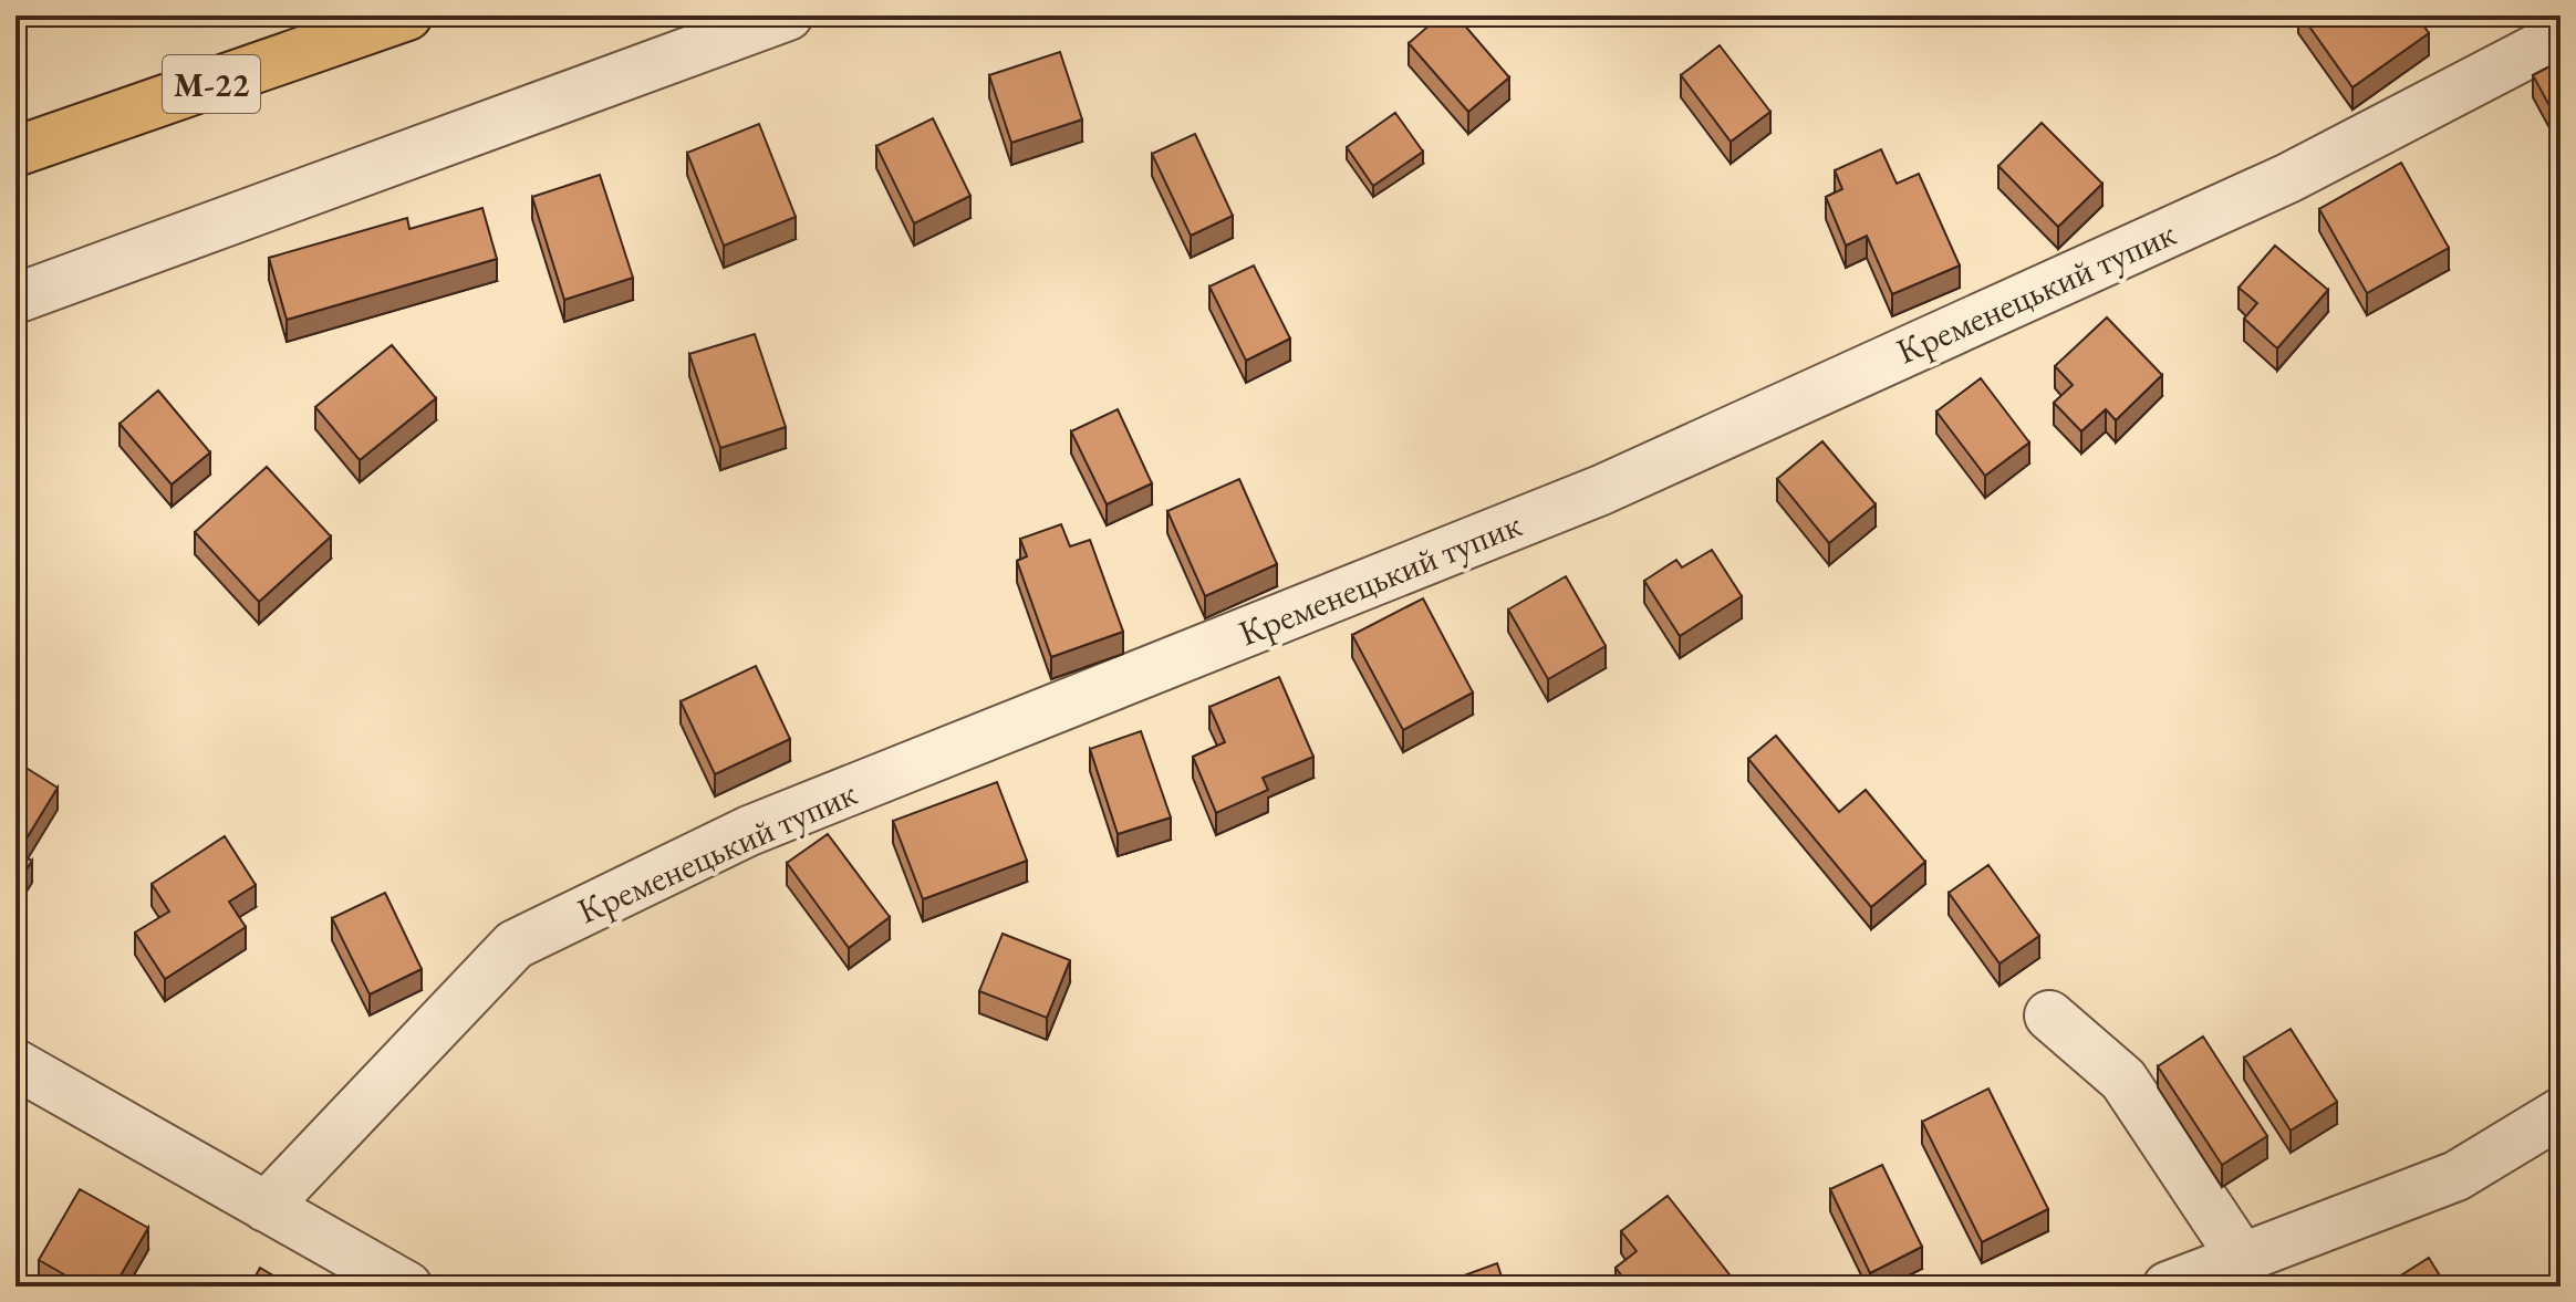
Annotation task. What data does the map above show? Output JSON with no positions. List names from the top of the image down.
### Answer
{
  "streets": {
    "highway": ["М-22"],
    "street": ["Кременецький тупик"]
  }
}
